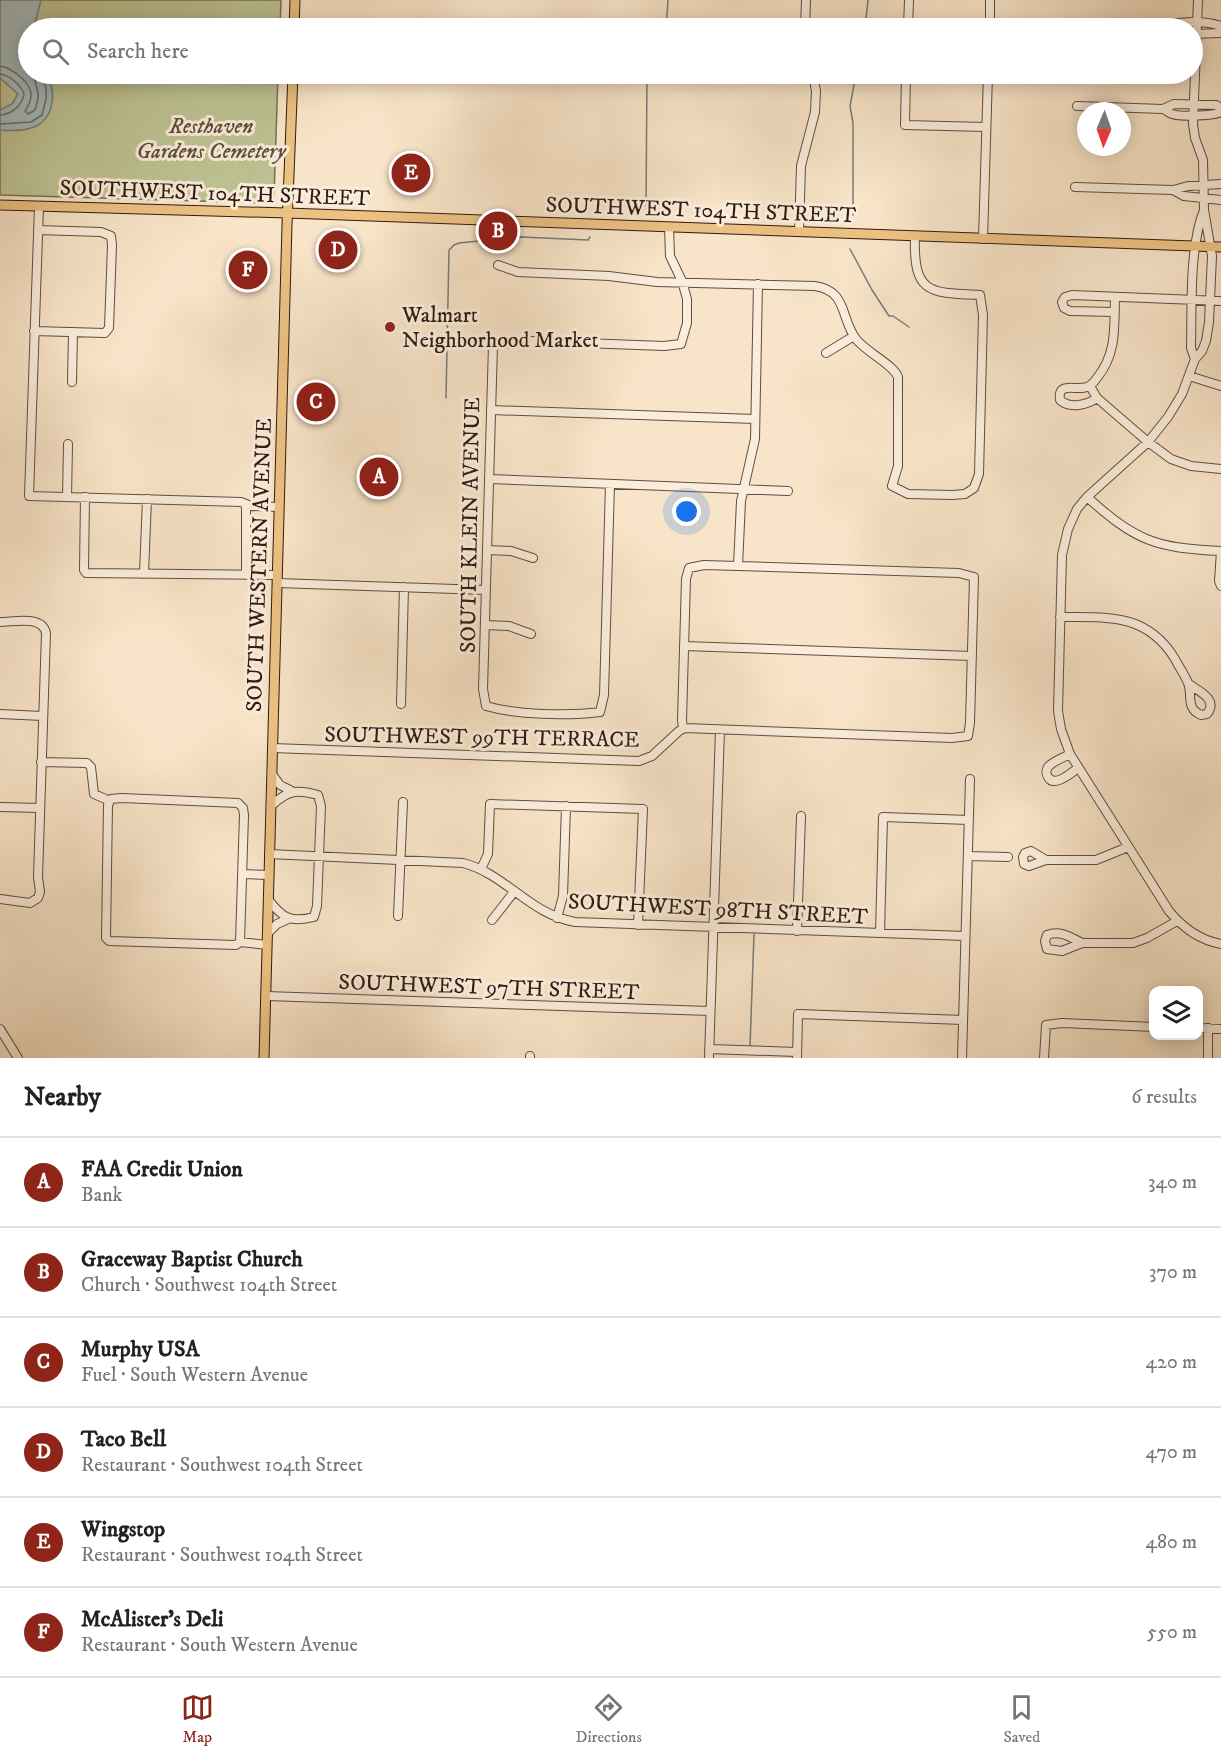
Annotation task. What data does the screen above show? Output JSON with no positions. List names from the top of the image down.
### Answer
{
  "streets": {
    "main road": ["SOUTHWEST 104TH STREET", "SOUTH WESTERN AVENUE"],
    "street": [
      "SOUTH KLEIN AVENUE",
      "SOUTHWEST 99TH TERRACE",
      "SOUTHWEST 98TH STREET",
      "SOUTHWEST 97TH STREET"
    ]
  },
  "crossings": [
    ["SOUTHWEST 104TH STREET", "SOUTH WESTERN AVENUE"],
    ["SOUTH WESTERN AVENUE", "SOUTHWEST 99TH TERRACE"],
    ["SOUTH WESTERN AVENUE", "SOUTHWEST 98TH STREET"],
    ["SOUTH WESTERN AVENUE", "SOUTHWEST 97TH STREET"]
  ],
  "parks": ["Resthaven Gardens Cemetery"],
  "places": ["Walmart Neighborhood Market"],
  "north": "bottom",
  "page": {
    "search": "Search here",
    "pins": [
      "E",
      "B",
      "D",
      "F",
      "C",
      "A"
    ],
    "heading": ["Nearby", "6 results"],
    "list": [
      {
        "mark": "A",
        "name": "FAA Credit Union",
        "note": "Bank",
        "value": "340 m"
      },
      {
        "mark": "B",
        "name": "Graceway Baptist Church",
        "note": "Church · Southwest 104th Street",
        "value": "370 m"
      },
      {
        "mark": "C",
        "name": "Murphy USA",
        "note": "Fuel · South Western Avenue",
        "value": "420 m"
      },
      {
        "mark": "D",
        "name": "Taco Bell",
        "note": "Restaurant · Southwest 104th Street",
        "value": "470 m"
      },
      {
        "mark": "E",
        "name": "Wingstop",
        "note": "Restaurant · Southwest 104th Street",
        "value": "480 m"
      },
      {
        "mark": "F",
        "name": "McAlister's Deli",
        "note": "Restaurant · South Western Avenue",
        "value": "550 m"
      }
    ],
    "nav": ["Map", "Directions", "Saved"]
  }
}
